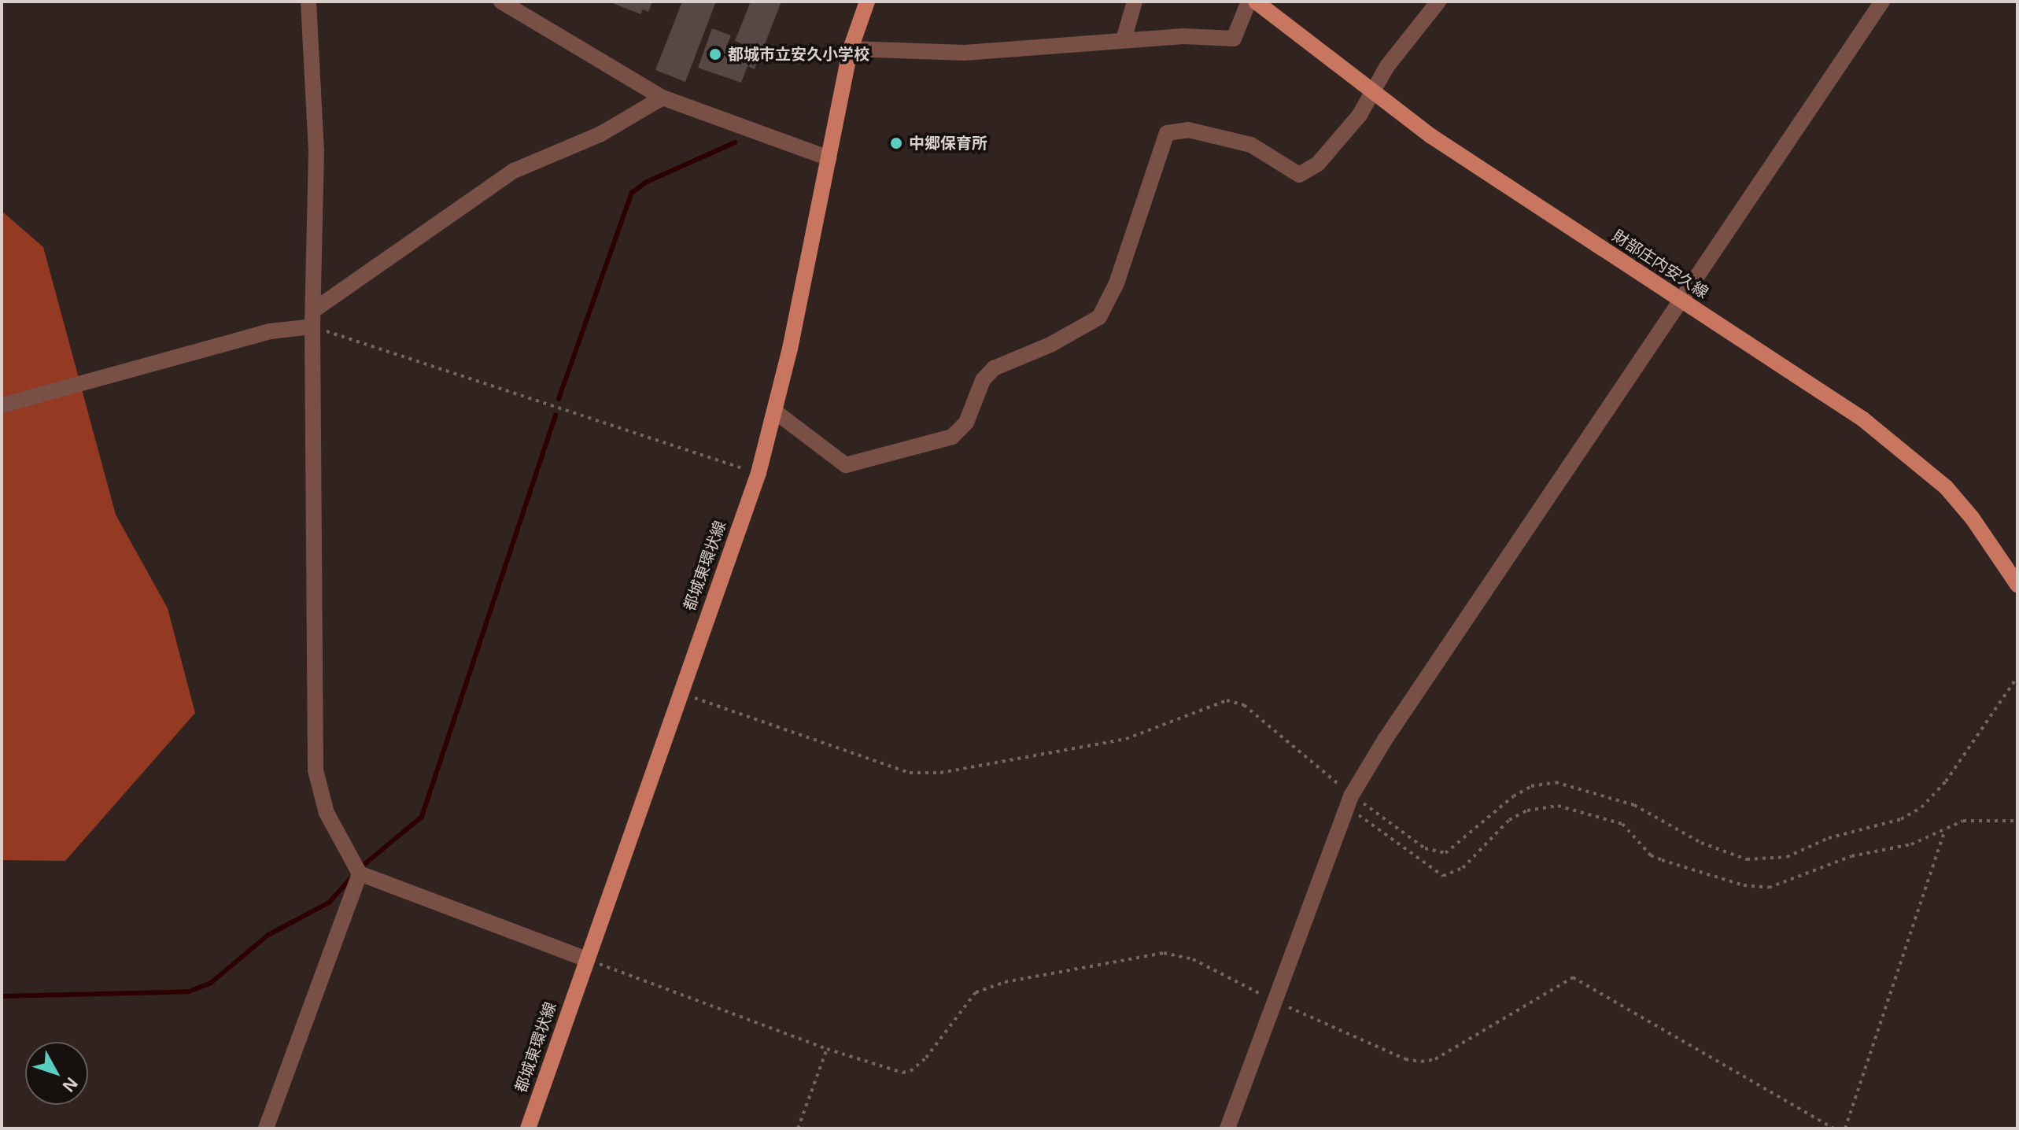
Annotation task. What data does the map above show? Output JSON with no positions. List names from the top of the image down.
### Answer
{
  "streets": {
    "main road": ["財部庄内安久線", "都城東環状線"]
  },
  "places": ["都城市立安久小学校", "中郷保育所"],
  "north": "bottom right"
}
